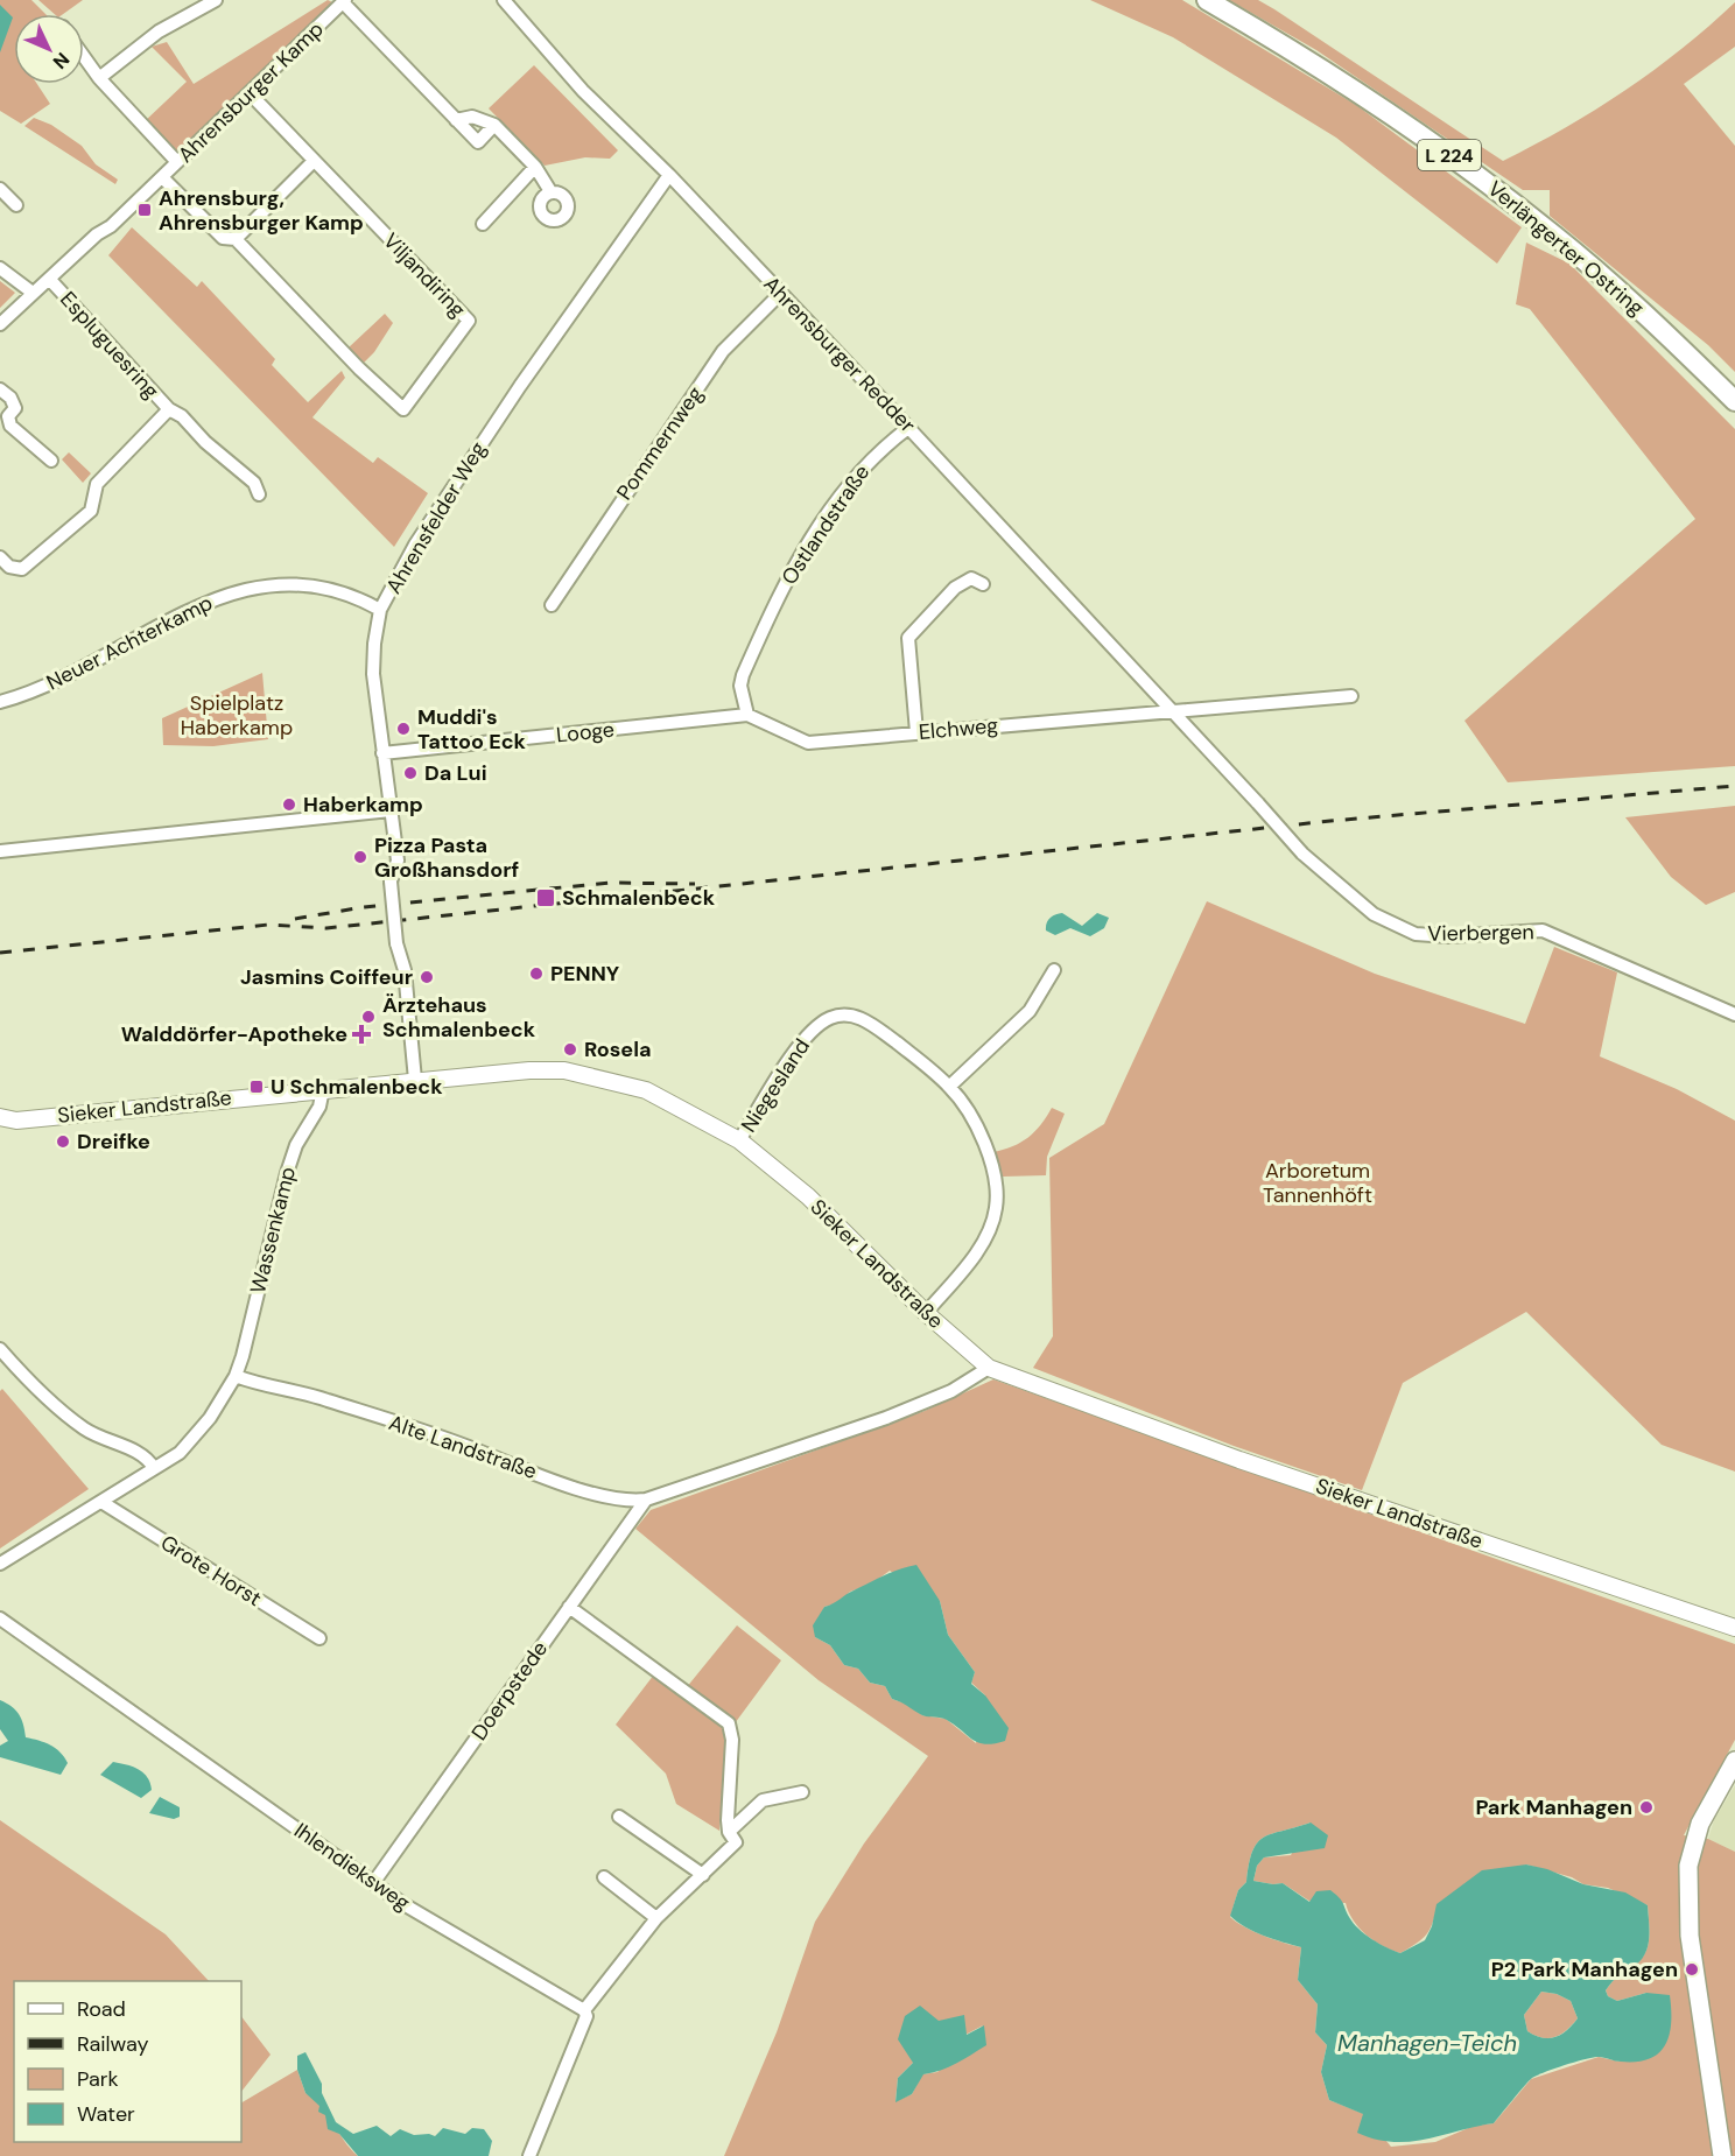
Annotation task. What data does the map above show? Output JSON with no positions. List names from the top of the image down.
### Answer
{
  "streets": {
    "main road": ["L 224", "Verlängerter Ostring"],
    "street": [
      "Ahrensburger Kamp",
      "Viljandiring",
      "Espluguesring",
      "Ahrensburger Redder",
      "Pommernweg",
      "Ahrensfelder Weg",
      "Ostlandstraße",
      "Neuer Achterkamp",
      "Elchweg",
      "Looge",
      "Vierbergen",
      "Niegesland",
      "Sieker Landstraße",
      "Wassenkamp",
      "Alte Landstraße",
      "Grote Horst",
      "Doerpstede",
      "Ihlendieksweg"
    ]
  },
  "crossings": [
    ["Ahrensburger Kamp", "Viljandiring"],
    ["Ahrensburger Kamp", "Espluguesring"],
    ["Ahrensburger Redder", "Pommernweg"],
    ["Ahrensburger Redder", "Ahrensfelder Weg"],
    ["Ahrensburger Redder", "Ostlandstraße"],
    ["Ahrensburger Redder", "Elchweg"],
    ["Ahrensburger Redder", "Vierbergen"],
    ["Ahrensfelder Weg", "Neuer Achterkamp"],
    ["Ahrensfelder Weg", "Looge"],
    ["Ahrensfelder Weg", "Sieker Landstraße"],
    ["Ostlandstraße", "Elchweg"],
    ["Ostlandstraße", "Looge"],
    ["Elchweg", "Looge"],
    ["Niegesland", "Sieker Landstraße"],
    ["Sieker Landstraße", "Wassenkamp"],
    ["Sieker Landstraße", "Alte Landstraße"],
    ["Wassenkamp", "Alte Landstraße"],
    ["Alte Landstraße", "Doerpstede"],
    ["Doerpstede", "Ihlendieksweg"]
  ],
  "water": ["Manhagen-Teich"],
  "parks": ["Spielplatz Haberkamp", "Arboretum Tannenhöft"],
  "places": {
    "transit": ["Ahrensburg, Ahrensburger Kamp", "Schmalenbeck", "U Schmalenbeck"],
    "other": [
      "Muddi's Tattoo Eck",
      "Da Lui",
      "Haberkamp",
      "Pizza Pasta Großhansdorf",
      "PENNY",
      "Jasmins Coiffeur",
      "Ärztehaus Schmalenbeck",
      "Rosela",
      "Dreifke",
      "Park Manhagen",
      "P2 Park Manhagen"
    ],
    "health": ["Walddörfer-Apotheke"]
  },
  "legend": [
    "Road",
    "Railway",
    "Park",
    "Water"
  ],
  "north": "bottom right"
}
